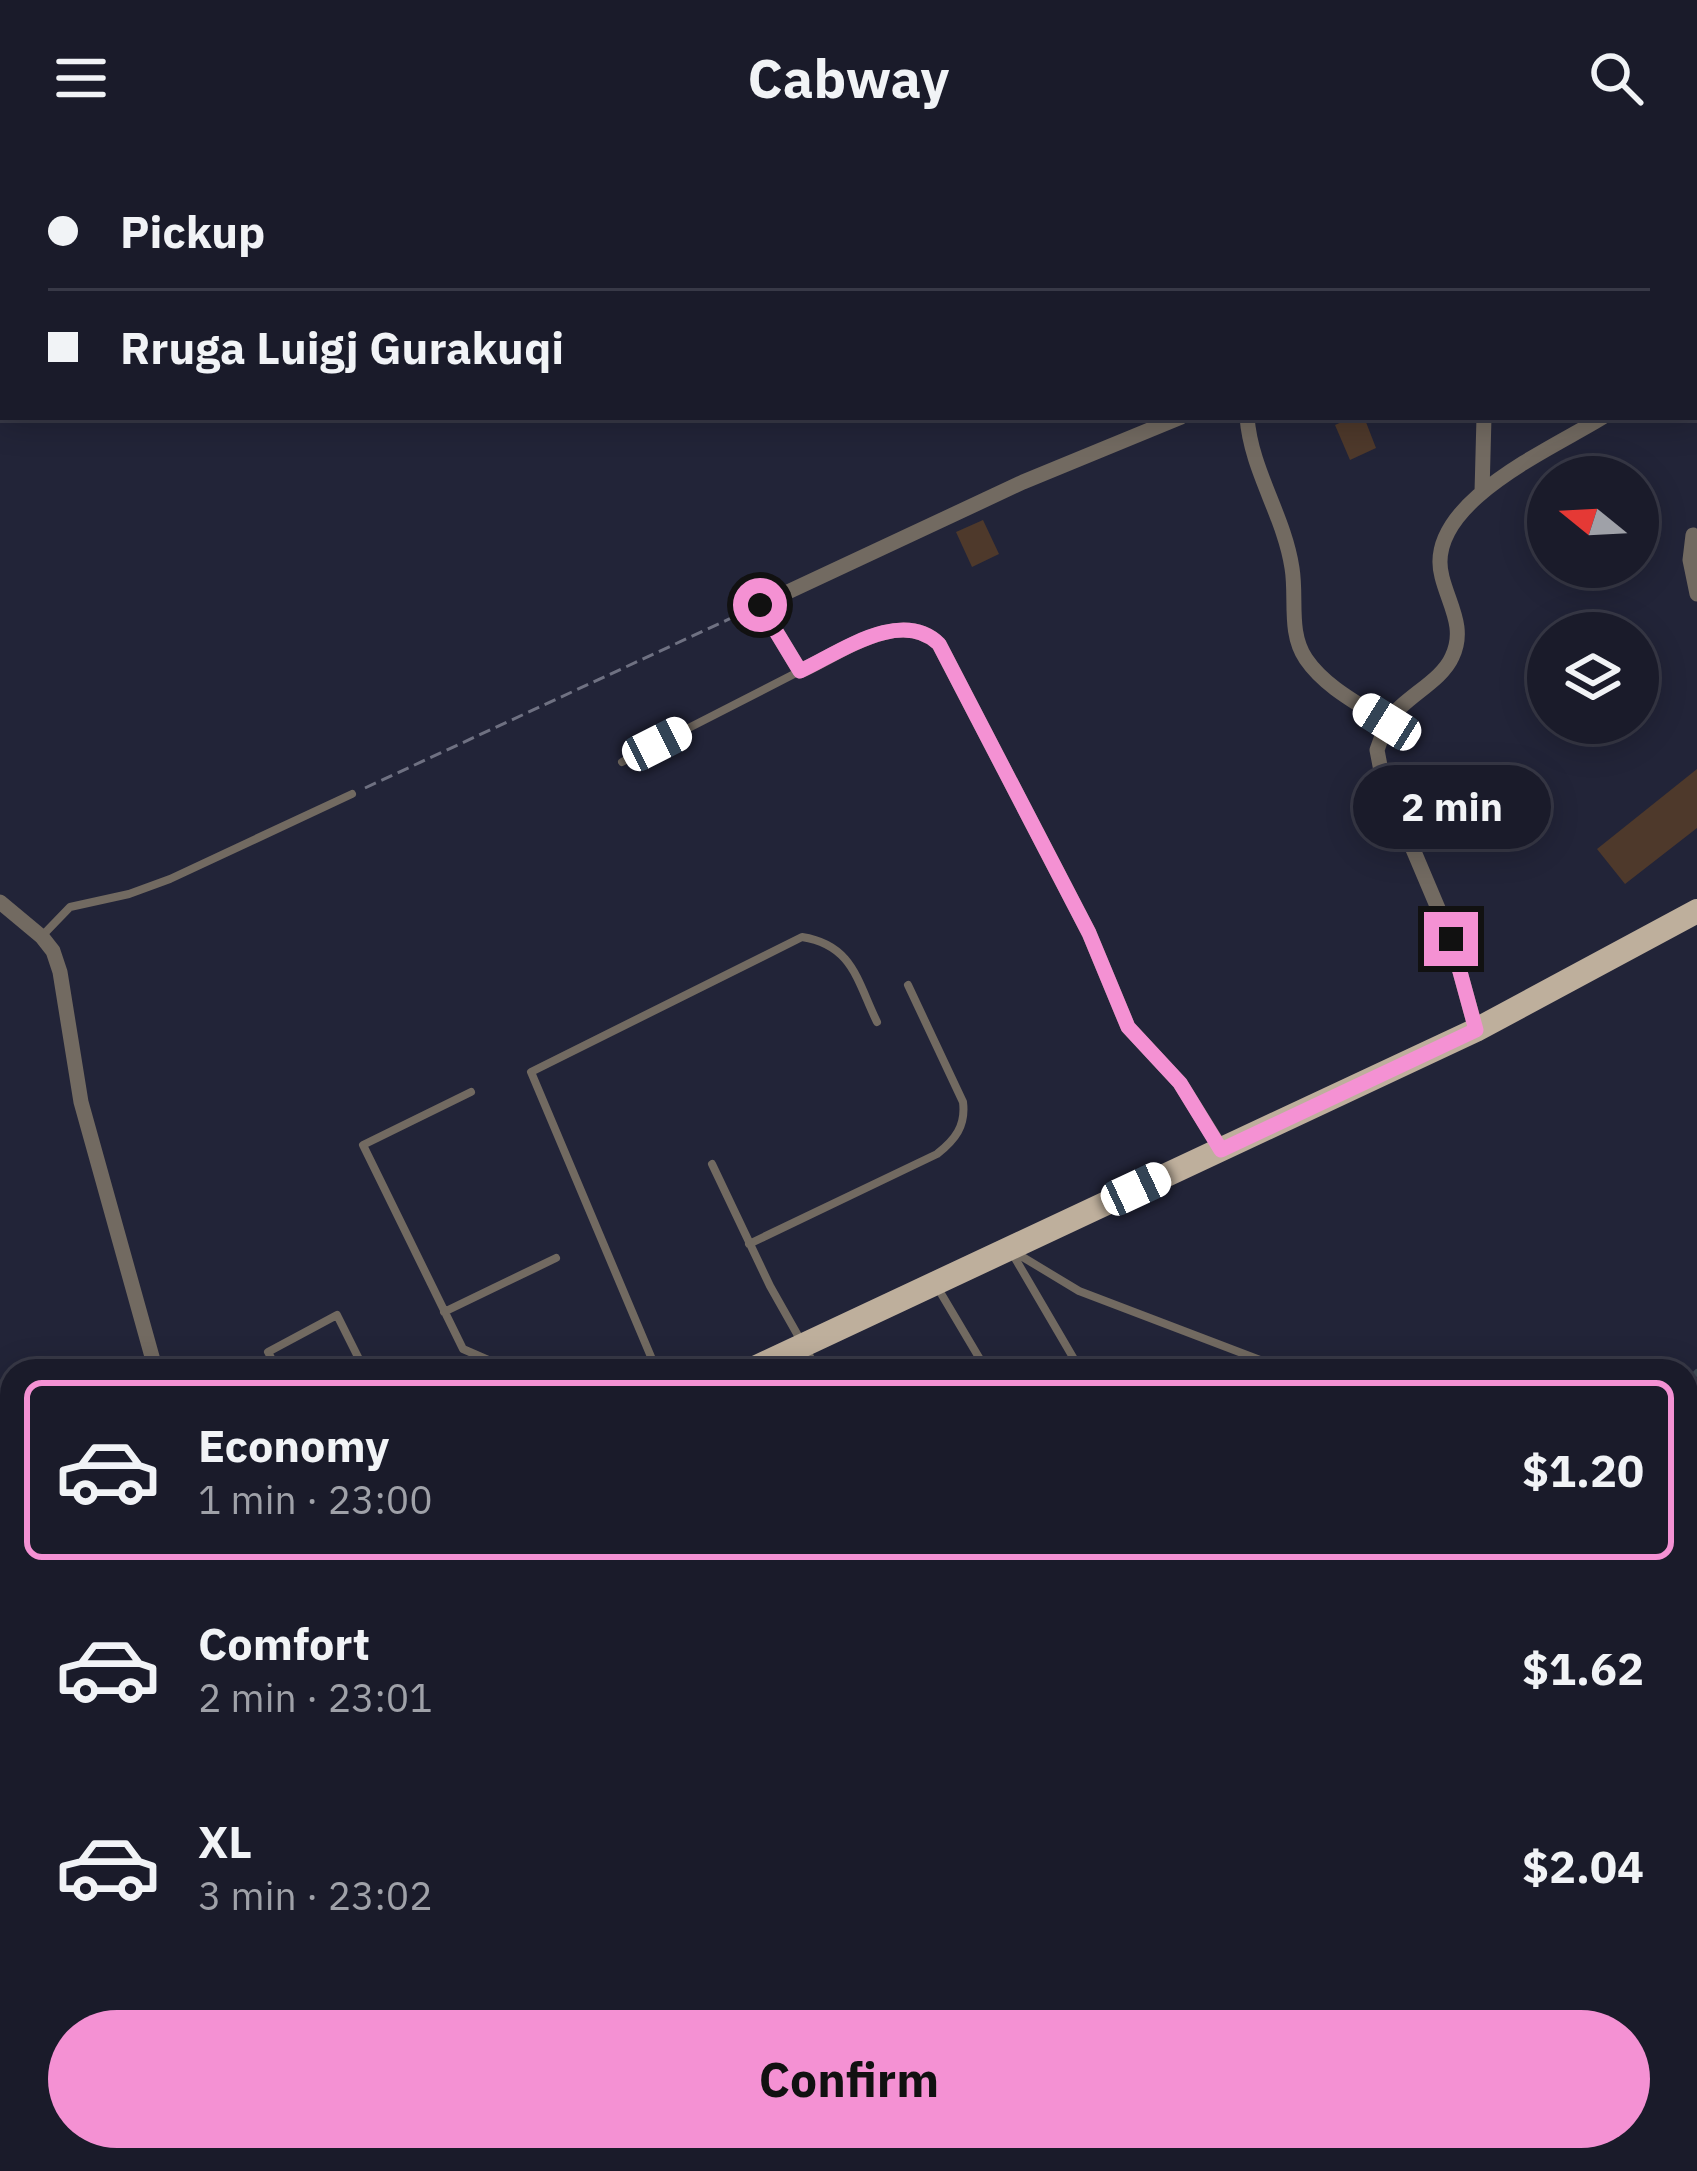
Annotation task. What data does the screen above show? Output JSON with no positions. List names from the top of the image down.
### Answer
{
  "north": "left",
  "page": {
    "header": "Cabway",
    "banner": ["Pickup", "Rruga Luigj Gurakuqi"],
    "bubble": "2 min",
    "list": [
      {
        "name": "Economy",
        "note": "1 min · 23:00",
        "value": "$1.20"
      },
      {
        "name": "Comfort",
        "note": "2 min · 23:01",
        "value": "$1.62"
      },
      {
        "name": "XL",
        "note": "3 min · 23:02",
        "value": "$2.04"
      }
    ],
    "buttons": "Confirm"
  }
}
